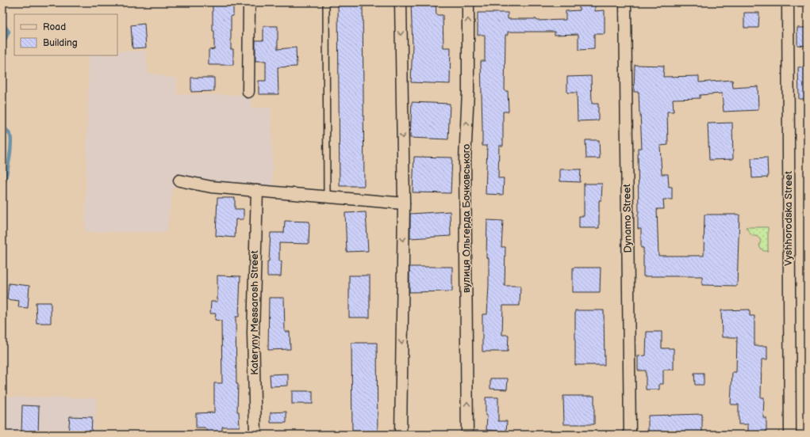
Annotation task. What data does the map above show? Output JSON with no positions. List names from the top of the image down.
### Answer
{
  "streets": {
    "street": [
      "вулиця Ольгерда Бочковського",
      "Dynamo Street",
      "Vyshhorodska Street",
      "Kateryny Messarosh Street"
    ]
  },
  "legend": ["Road", "Building"]
}
